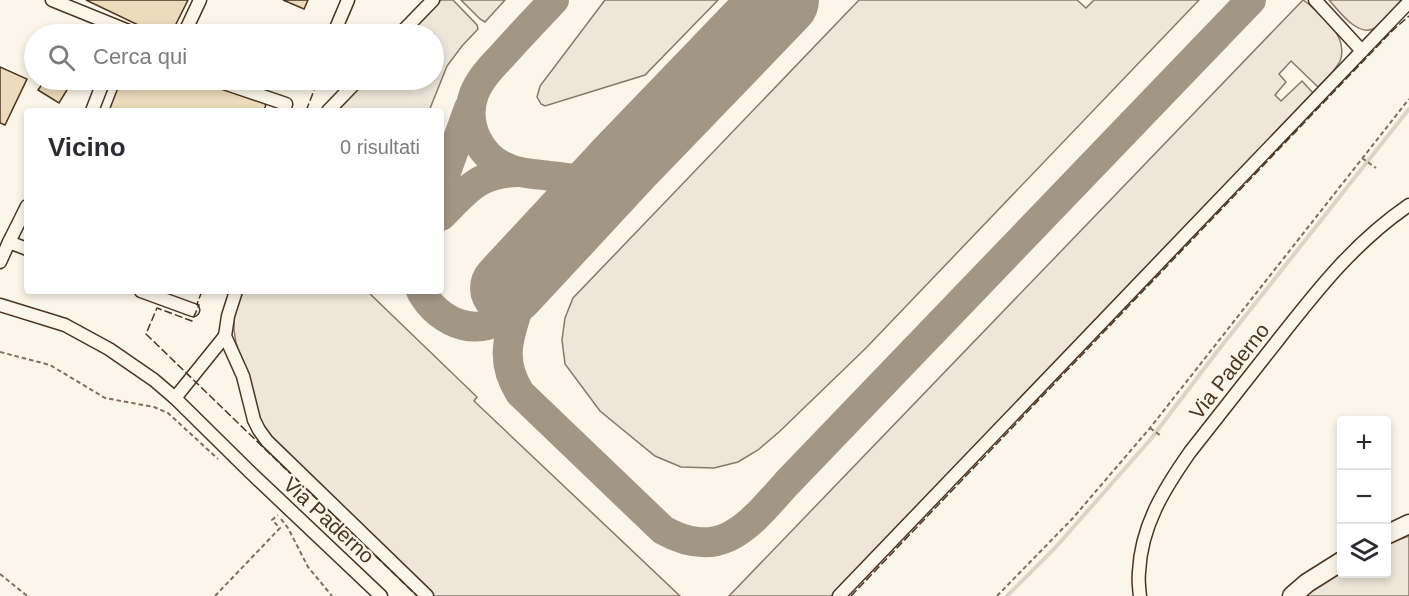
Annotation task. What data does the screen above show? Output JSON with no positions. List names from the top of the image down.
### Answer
{
  "streets": {
    "street": ["Via Paderno"]
  },
  "page": {
    "search": "Cerca qui",
    "heading": ["Vicino", "0 risultati"],
    "map_buttons": ["+", "−"]
  }
}
